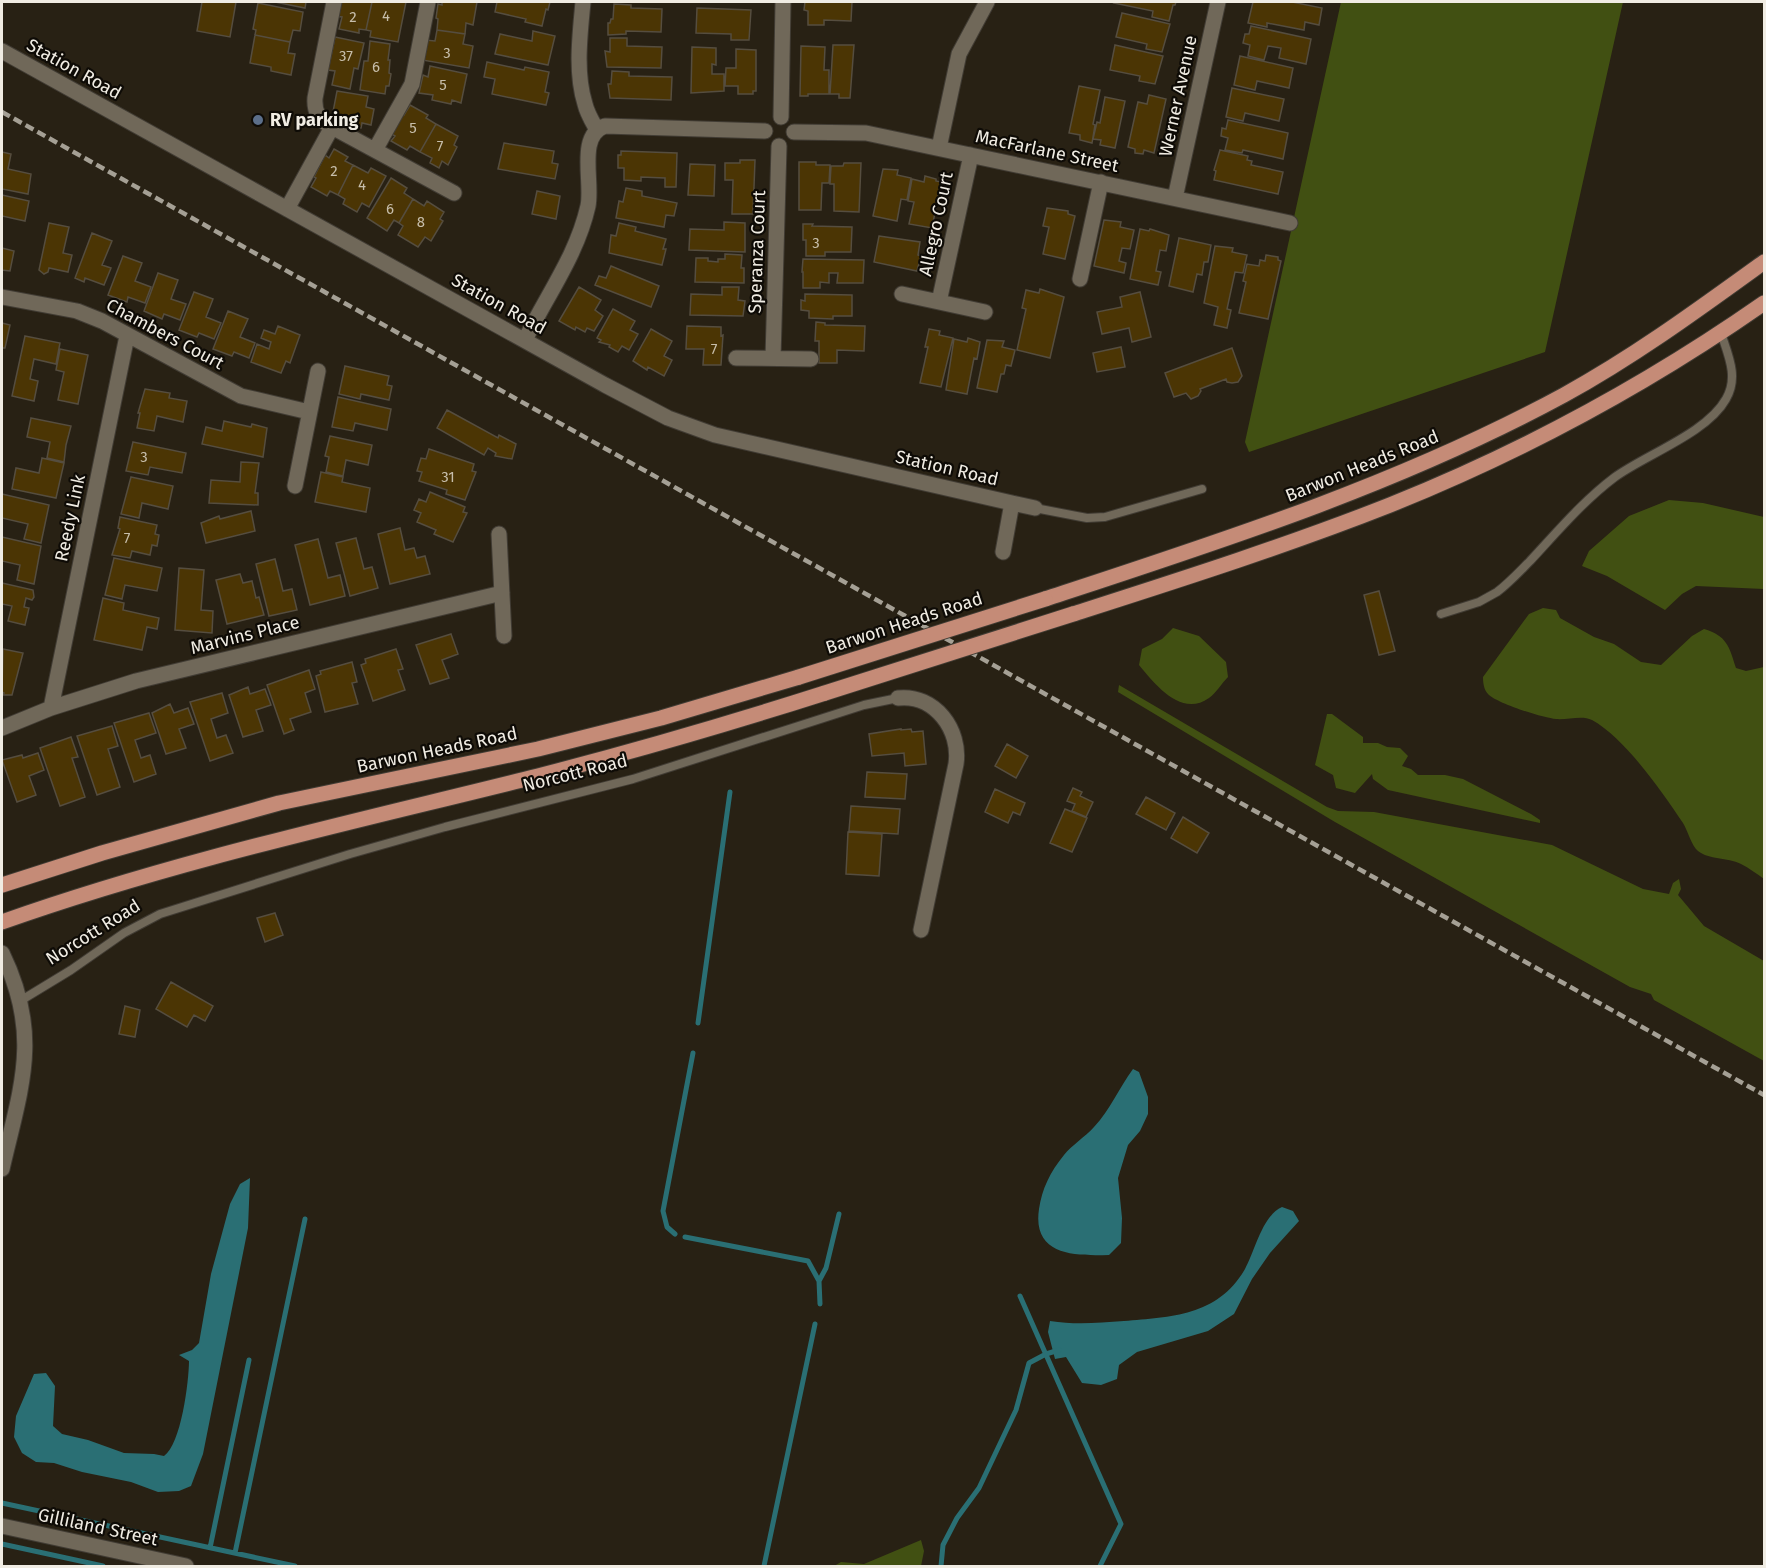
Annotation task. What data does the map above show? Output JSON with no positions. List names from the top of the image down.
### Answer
{
  "streets": {
    "main road": ["Barwon Heads Road"],
    "street": [
      "Station Road",
      "Werner Avenue",
      "MacFarlane Street",
      "Allegro Court",
      "Speranza Court",
      "Chambers Court",
      "Reedy Link",
      "Marvins Place",
      "Norcott Road",
      "Gilliland Street"
    ]
  },
  "crossings": [
    ["Werner Avenue", "MacFarlane Street"],
    ["MacFarlane Street", "Allegro Court"],
    ["MacFarlane Street", "Speranza Court"],
    ["Chambers Court", "Reedy Link"],
    ["Reedy Link", "Marvins Place"]
  ],
  "places": ["RV parking"],
  "house_numbers": [
    "4",
    "2",
    "3",
    "37",
    "6",
    "5",
    "5",
    "7",
    "2",
    "4",
    "6",
    "8",
    "3",
    "7",
    "3",
    "31",
    "7"
  ]
}
